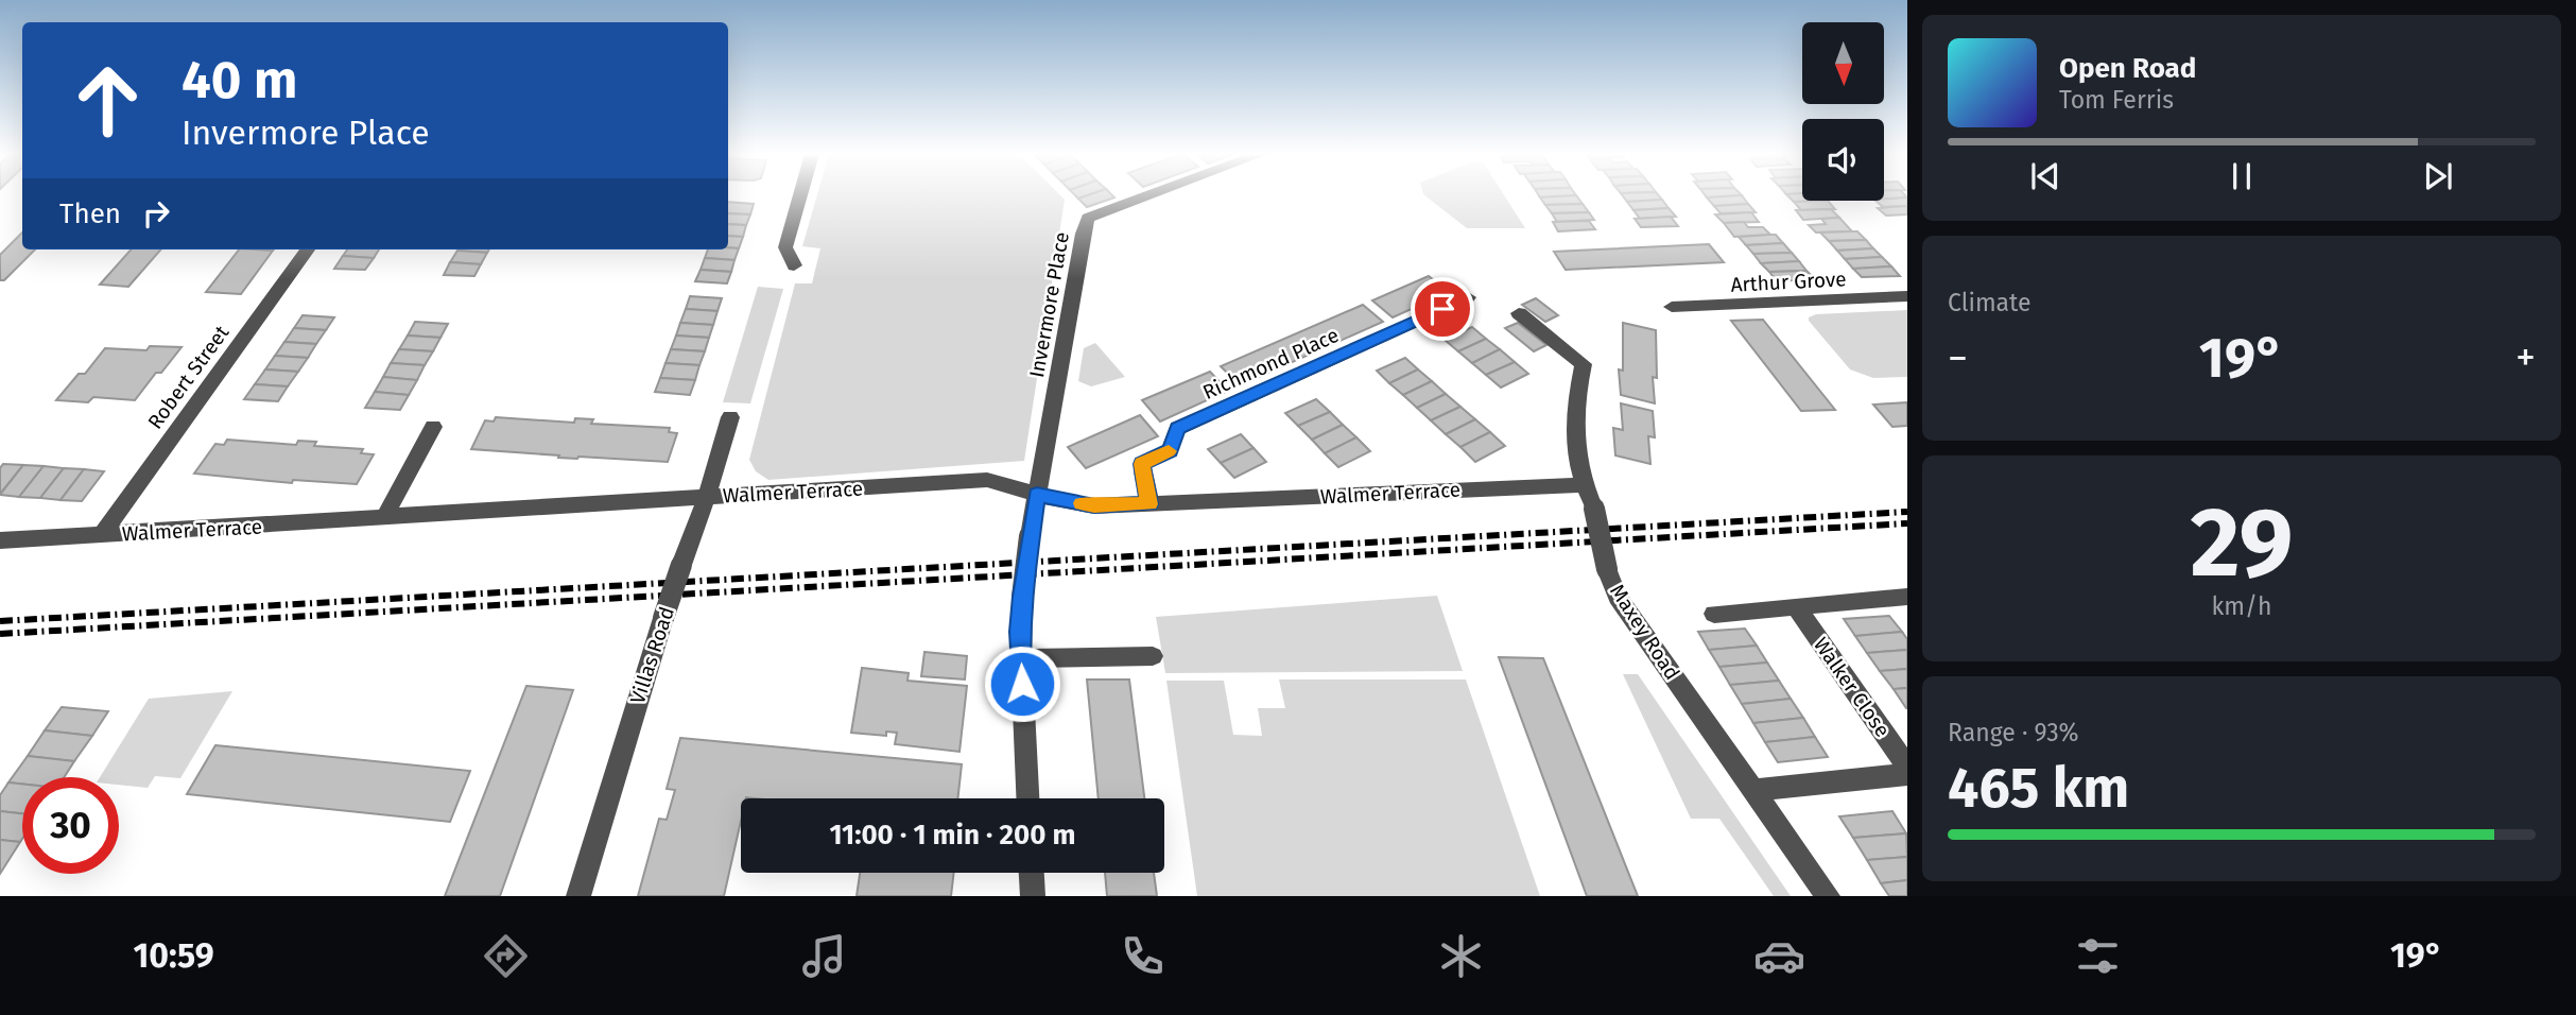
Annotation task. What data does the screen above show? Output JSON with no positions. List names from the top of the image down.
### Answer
{
  "streets": {
    "street": [
      "Arthur Grove",
      "Invermore Place",
      "Richmond Place",
      "Robert Street",
      "Walmer Terrace",
      "Maxey Road",
      "Villas Road",
      "Walker Close"
    ]
  },
  "crossings": [
    ["Invermore Place", "Walmer Terrace"],
    ["Richmond Place", "Walmer Terrace"],
    ["Robert Street", "Walmer Terrace"],
    ["Walmer Terrace", "Maxey Road"],
    ["Walmer Terrace", "Villas Road"]
  ],
  "north": "bottom",
  "page": {
    "turn": ["40 m", "Invermore Place"],
    "song": ["Open Road", "Tom Ferris"],
    "then": "Then",
    "tile": [
      "Climate",
      ["29", "km/h"],
      ["Range · 93%", "465 km"]
    ],
    "heat": ["−", "19°", "+"],
    "limit": "30",
    "trip": "11:00 · 1 min · 200 m",
    "tabs": ["10:59", "19°"]
  }
}
